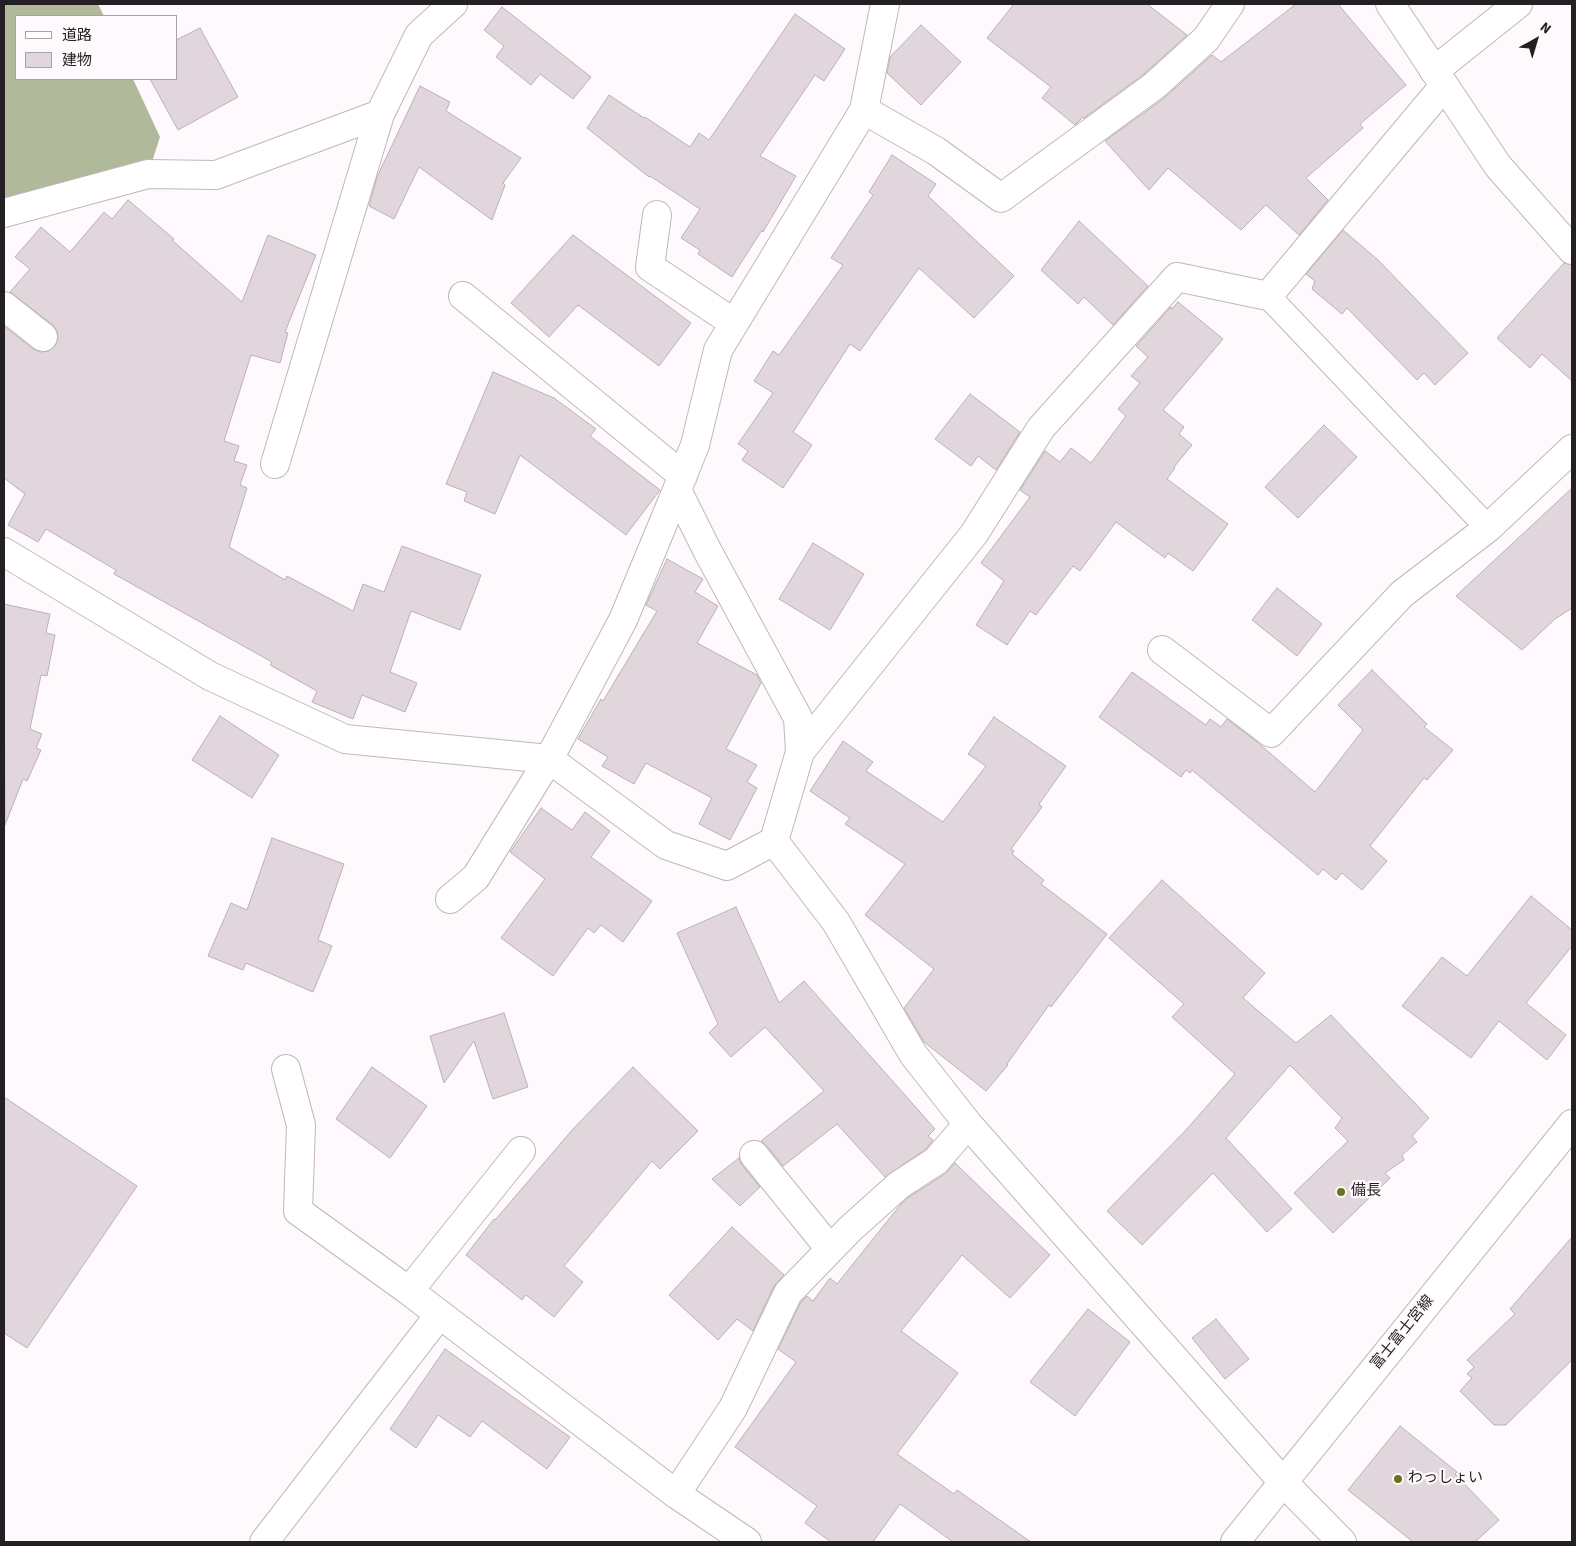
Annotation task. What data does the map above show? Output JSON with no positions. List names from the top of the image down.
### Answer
{
  "streets": {
    "street": ["富士富士宮線"]
  },
  "places": ["備長", "わっしょい"],
  "legend": ["道路", "建物"],
  "north": "top right"
}
